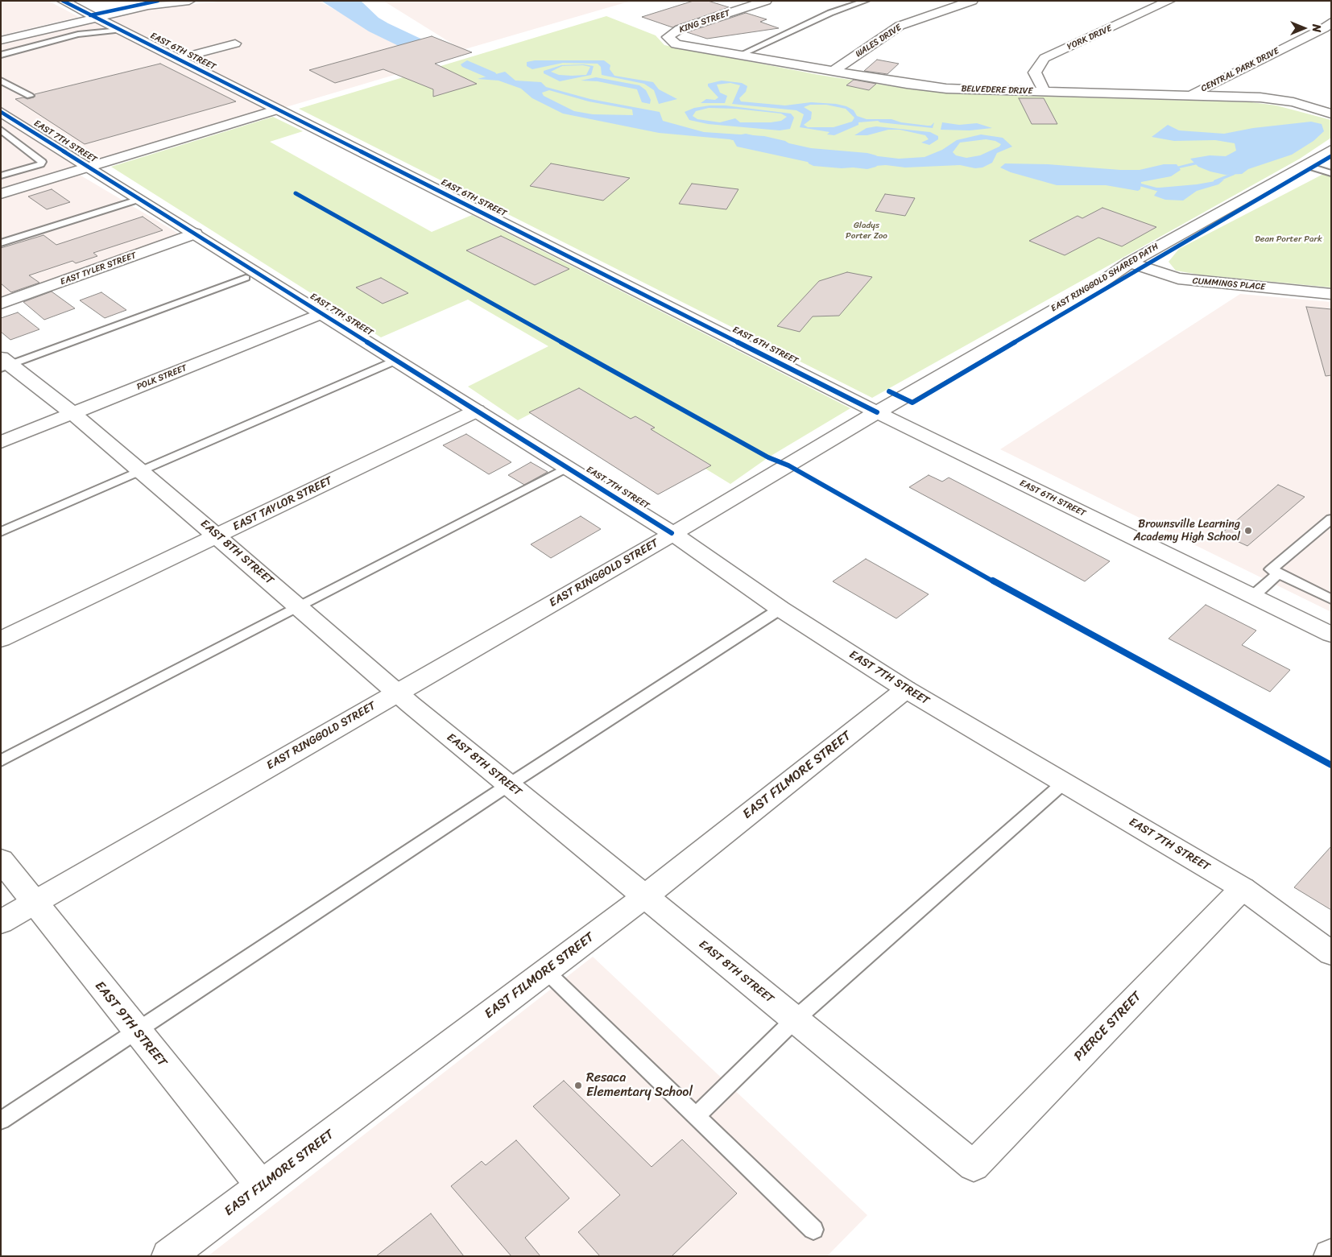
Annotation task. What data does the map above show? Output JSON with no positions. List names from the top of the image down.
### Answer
{
  "streets": {
    "street": [
      "KING STREET",
      "YORK DRIVE",
      "WALES DRIVE",
      "EAST 6TH STREET",
      "CENTRAL PARK DRIVE",
      "BELVEDERE DRIVE",
      "EAST 7TH STREET",
      "EAST TYLER STREET",
      "CUMMINGS PLACE",
      "POLK STREET",
      "EAST TAYLOR STREET",
      "EAST 8TH STREET",
      "EAST RINGGOLD STREET",
      "EAST FILMORE STREET",
      "EAST 9TH STREET",
      "PIERCE STREET"
    ],
    "cycle path": ["EAST RINGGOLD SHARED PATH"]
  },
  "crossings": [
    ["KING STREET", "BELVEDERE DRIVE"],
    ["YORK DRIVE", "BELVEDERE DRIVE"],
    ["WALES DRIVE", "BELVEDERE DRIVE"],
    ["EAST 6TH STREET", "EAST RINGGOLD STREET"],
    ["CENTRAL PARK DRIVE", "BELVEDERE DRIVE"],
    ["EAST 7TH STREET", "EAST TYLER STREET"],
    ["EAST 7TH STREET", "POLK STREET"],
    ["EAST 7TH STREET", "EAST TAYLOR STREET"],
    ["EAST 7TH STREET", "EAST RINGGOLD STREET"],
    ["EAST 7TH STREET", "EAST FILMORE STREET"],
    ["EAST 7TH STREET", "PIERCE STREET"],
    ["CUMMINGS PLACE", "EAST RINGGOLD STREET"],
    ["POLK STREET", "EAST 8TH STREET"],
    ["EAST TAYLOR STREET", "EAST 8TH STREET"],
    ["EAST 8TH STREET", "EAST RINGGOLD STREET"],
    ["EAST 8TH STREET", "EAST FILMORE STREET"],
    ["EAST 8TH STREET", "PIERCE STREET"],
    ["EAST RINGGOLD STREET", "EAST 9TH STREET"],
    ["EAST FILMORE STREET", "EAST 9TH STREET"]
  ],
  "parks": ["Gladys Porter Zoo", "Dean Porter Park"],
  "places": ["Brownsville Learning Academy High School", "Resaca Elementary School"],
  "north": "right"
}
